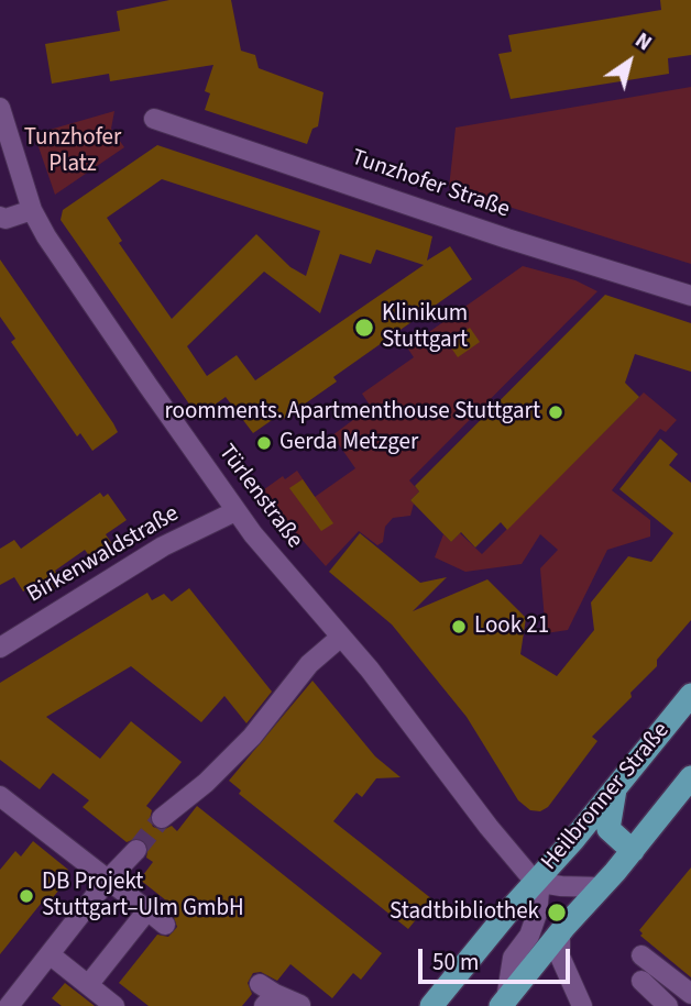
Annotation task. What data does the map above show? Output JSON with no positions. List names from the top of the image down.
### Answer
{
  "streets": {
    "main road": ["Heilbronner Straße"],
    "street": ["Tunzhofer Straße", "Türlenstraße", "Birkenwaldstraße"]
  },
  "crossings": [
    ["Türlenstraße", "Birkenwaldstraße"],
    ["Türlenstraße", "Heilbronner Straße"]
  ],
  "parks": ["Tunzhofer Platz"],
  "places": [
    "Klinikum Stuttgart",
    "roomments. Apartmenthouse Stuttgart",
    "Gerda Metzger",
    "Look 21",
    "DB Projekt Stuttgart–Ulm GmbH",
    "Stadtbibliothek"
  ],
  "scale_bar": "50 m",
  "north": "top right"
}
